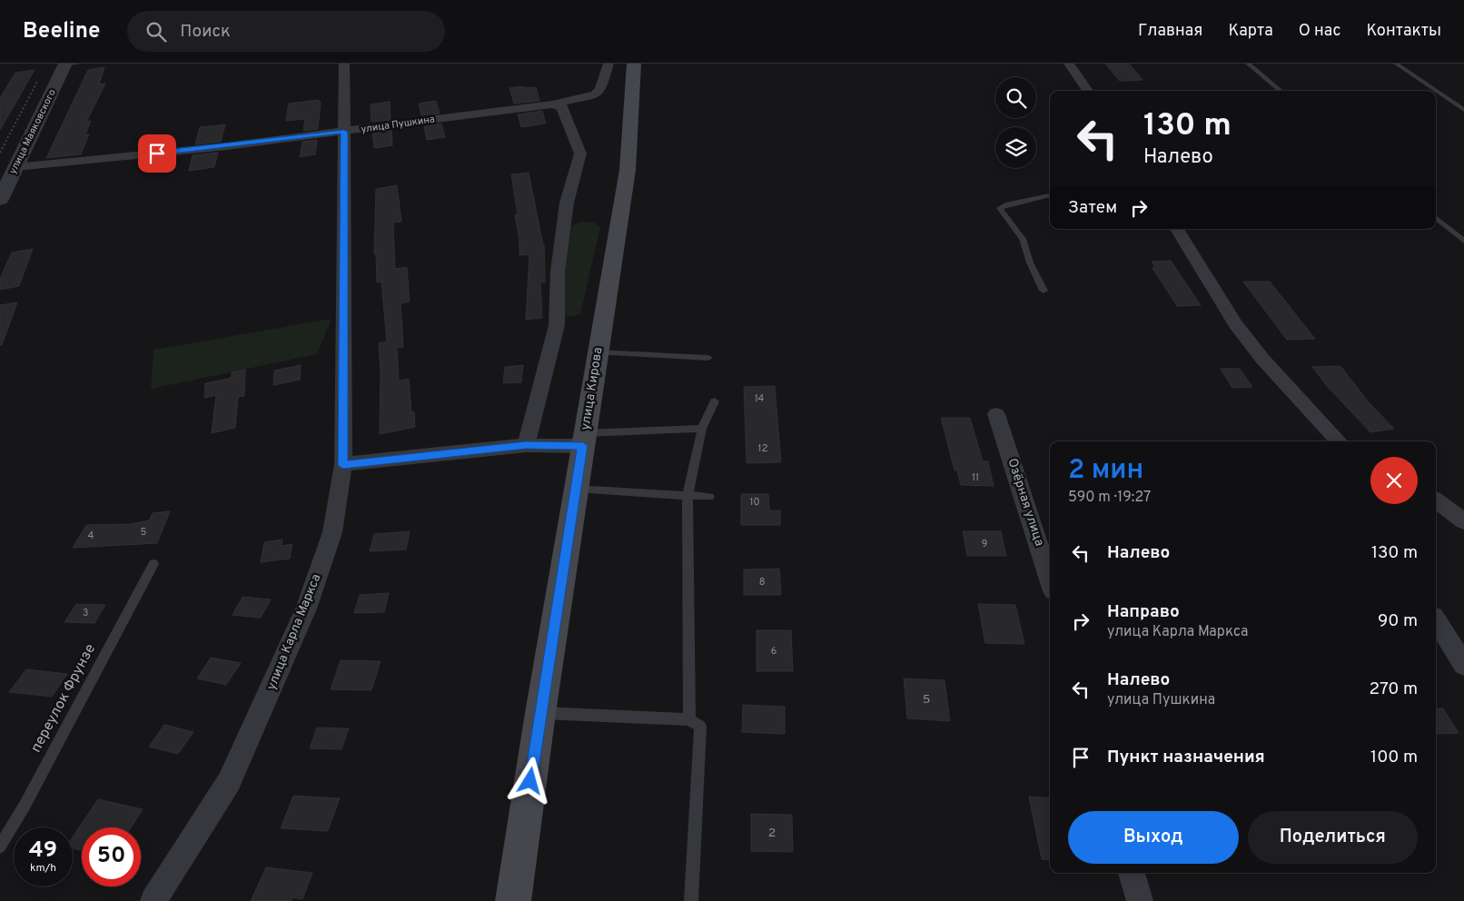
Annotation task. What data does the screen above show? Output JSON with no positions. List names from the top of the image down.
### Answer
{
  "streets": {
    "main road": ["улица Кирова"],
    "street": [
      "улица Пушкина",
      "улица Маяковского",
      "Озёрная улица",
      "улица Карла Маркса"
    ],
    "lane": ["переулок Фрунзе"]
  },
  "crossings": [
    ["улица Пушкина", "улица Маяковского"],
    ["улица Пушкина", "улица Карла Маркса"]
  ],
  "house_numbers": [
    "14",
    "12",
    "11",
    "10",
    "5",
    "4",
    "9",
    "8",
    "3",
    "6",
    "5",
    "2"
  ],
  "page": {
    "header": "Beeline",
    "search": "Поиск",
    "nav": [
      "Главная",
      "Карта",
      "О нас",
      "Контакты"
    ],
    "turn": ["130 m", "Налево"],
    "then": "Затем",
    "heading": ["2 мин", "590 m · 19:27"],
    "list": [
      {
        "name": "Налево",
        "value": "130 m"
      },
      {
        "name": "Направо",
        "note": "улица Карла Маркса",
        "value": "90 m"
      },
      {
        "name": "Налево",
        "note": "улица Пушкина",
        "value": "270 m"
      },
      {
        "name": "Пункт назначения",
        "value": "100 m"
      }
    ],
    "buttons": ["Выход", "Поделиться"],
    "speed": "49 km/h",
    "limit": "50"
  }
}
